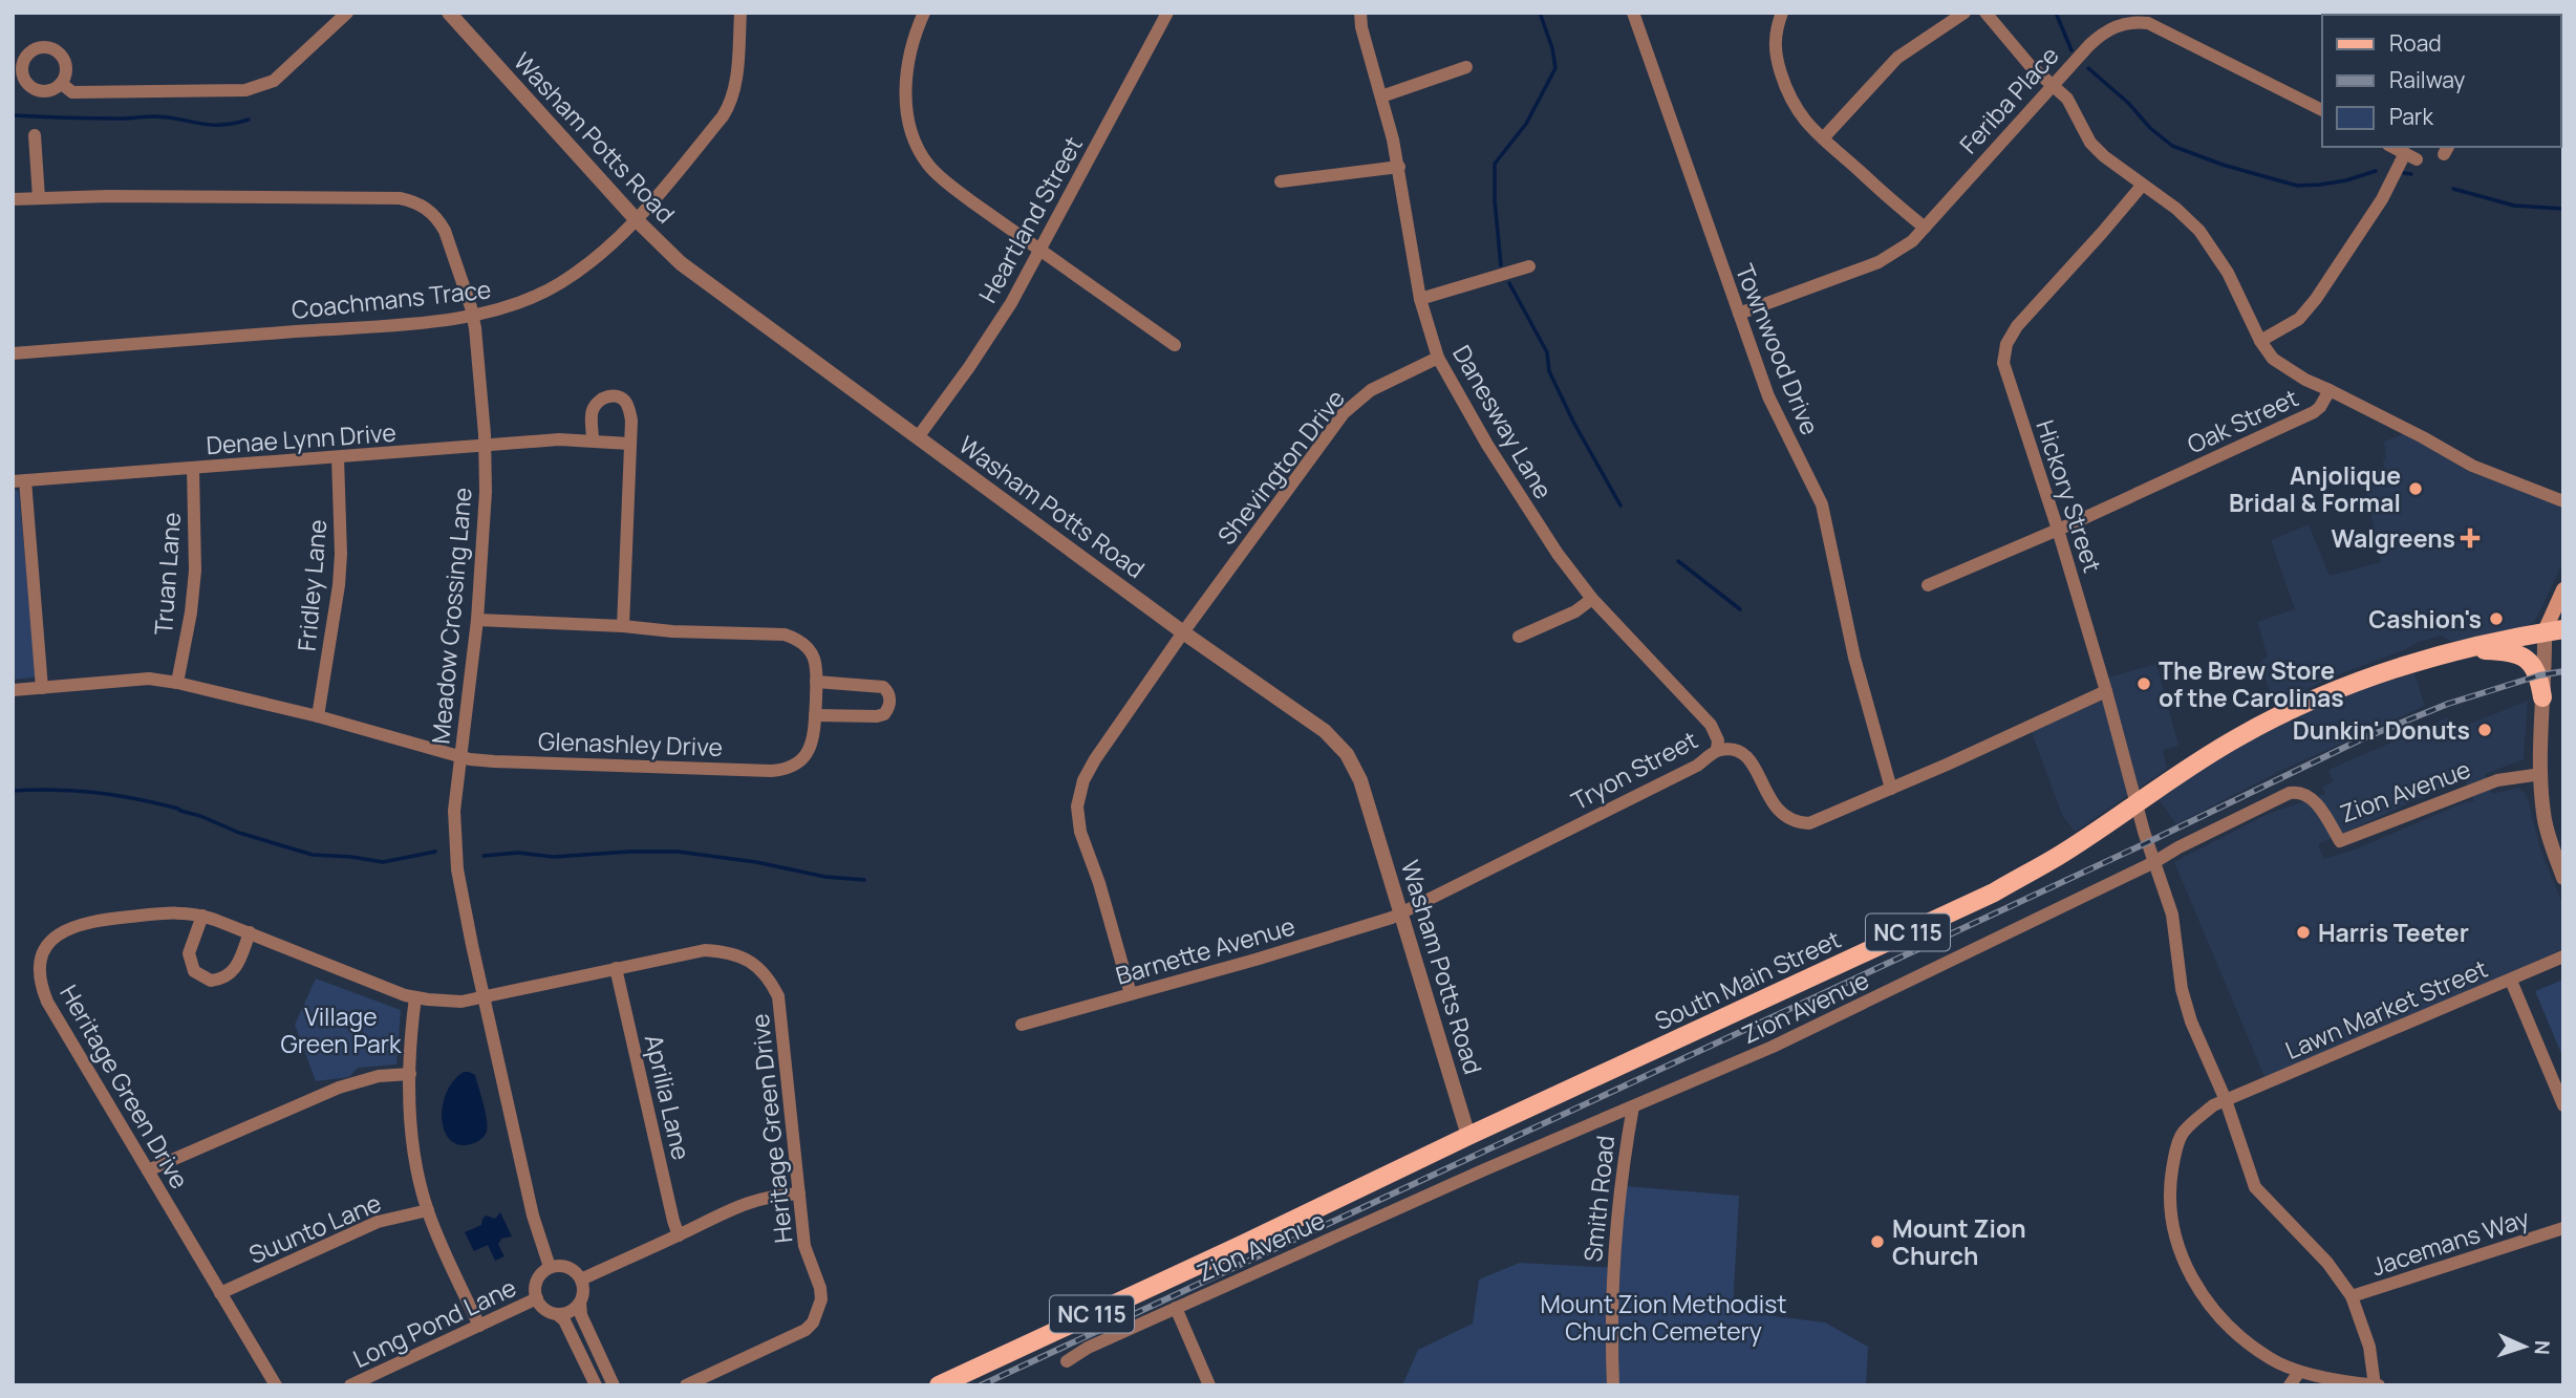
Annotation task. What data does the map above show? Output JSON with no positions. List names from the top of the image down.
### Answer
{
  "streets": {
    "main road": ["NC 115", "South Main Street"],
    "street": [
      "Feriba Place",
      "Washam Potts Road",
      "Heartland Street",
      "Coachmans Trace",
      "Townwood Drive",
      "Oak Street",
      "Danesway Lane",
      "Denae Lynn Drive",
      "Shevington Drive",
      "Hickory Street",
      "Truan Lane",
      "Fridley Lane",
      "Meadow Crossing Lane",
      "Glenashley Drive",
      "Tryon Street",
      "Zion Avenue",
      "Barnette Avenue",
      "Lawn Market Street",
      "Heritage Green Drive",
      "Aprilia Lane",
      "Smith Road",
      "Suunto Lane",
      "Jacemans Way",
      "Long Pond Lane"
    ]
  },
  "crossings": [
    ["Feriba Place", "Townwood Drive"],
    ["Washam Potts Road", "Heartland Street"],
    ["Washam Potts Road", "Coachmans Trace"],
    ["Washam Potts Road", "Shevington Drive"],
    ["Washam Potts Road", "Tryon Street"],
    ["Washam Potts Road", "Barnette Avenue"],
    ["Washam Potts Road", "South Main Street"],
    ["Coachmans Trace", "Meadow Crossing Lane"],
    ["Townwood Drive", "Tryon Street"],
    ["Oak Street", "Hickory Street"],
    ["Danesway Lane", "Shevington Drive"],
    ["Danesway Lane", "Tryon Street"],
    ["Denae Lynn Drive", "Truan Lane"],
    ["Denae Lynn Drive", "Fridley Lane"],
    ["Denae Lynn Drive", "Meadow Crossing Lane"],
    ["Shevington Drive", "Barnette Avenue"],
    ["Hickory Street", "Tryon Street"],
    ["Hickory Street", "Zion Avenue"],
    ["Hickory Street", "South Main Street"],
    ["Hickory Street", "Lawn Market Street"],
    ["Hickory Street", "Jacemans Way"],
    ["Truan Lane", "Glenashley Drive"],
    ["Fridley Lane", "Glenashley Drive"],
    ["Meadow Crossing Lane", "Glenashley Drive"],
    ["Meadow Crossing Lane", "Heritage Green Drive"],
    ["Meadow Crossing Lane", "Long Pond Lane"],
    ["Tryon Street", "Barnette Avenue"],
    ["Zion Avenue", "Smith Road"],
    ["Heritage Green Drive", "Aprilia Lane"],
    ["Heritage Green Drive", "Suunto Lane"]
  ],
  "parks": ["Village Green Park", "Mount Zion Methodist Church Cemetery"],
  "places": {
    "other": [
      "Anjolique Bridal & Formal",
      "Cashion's",
      "The Brew Store of the Carolinas",
      "Dunkin' Donuts",
      "Harris Teeter",
      "Mount Zion Church"
    ],
    "health": ["Walgreens"]
  },
  "legend": ["Road", "Railway", "Park"],
  "north": "right"
}
